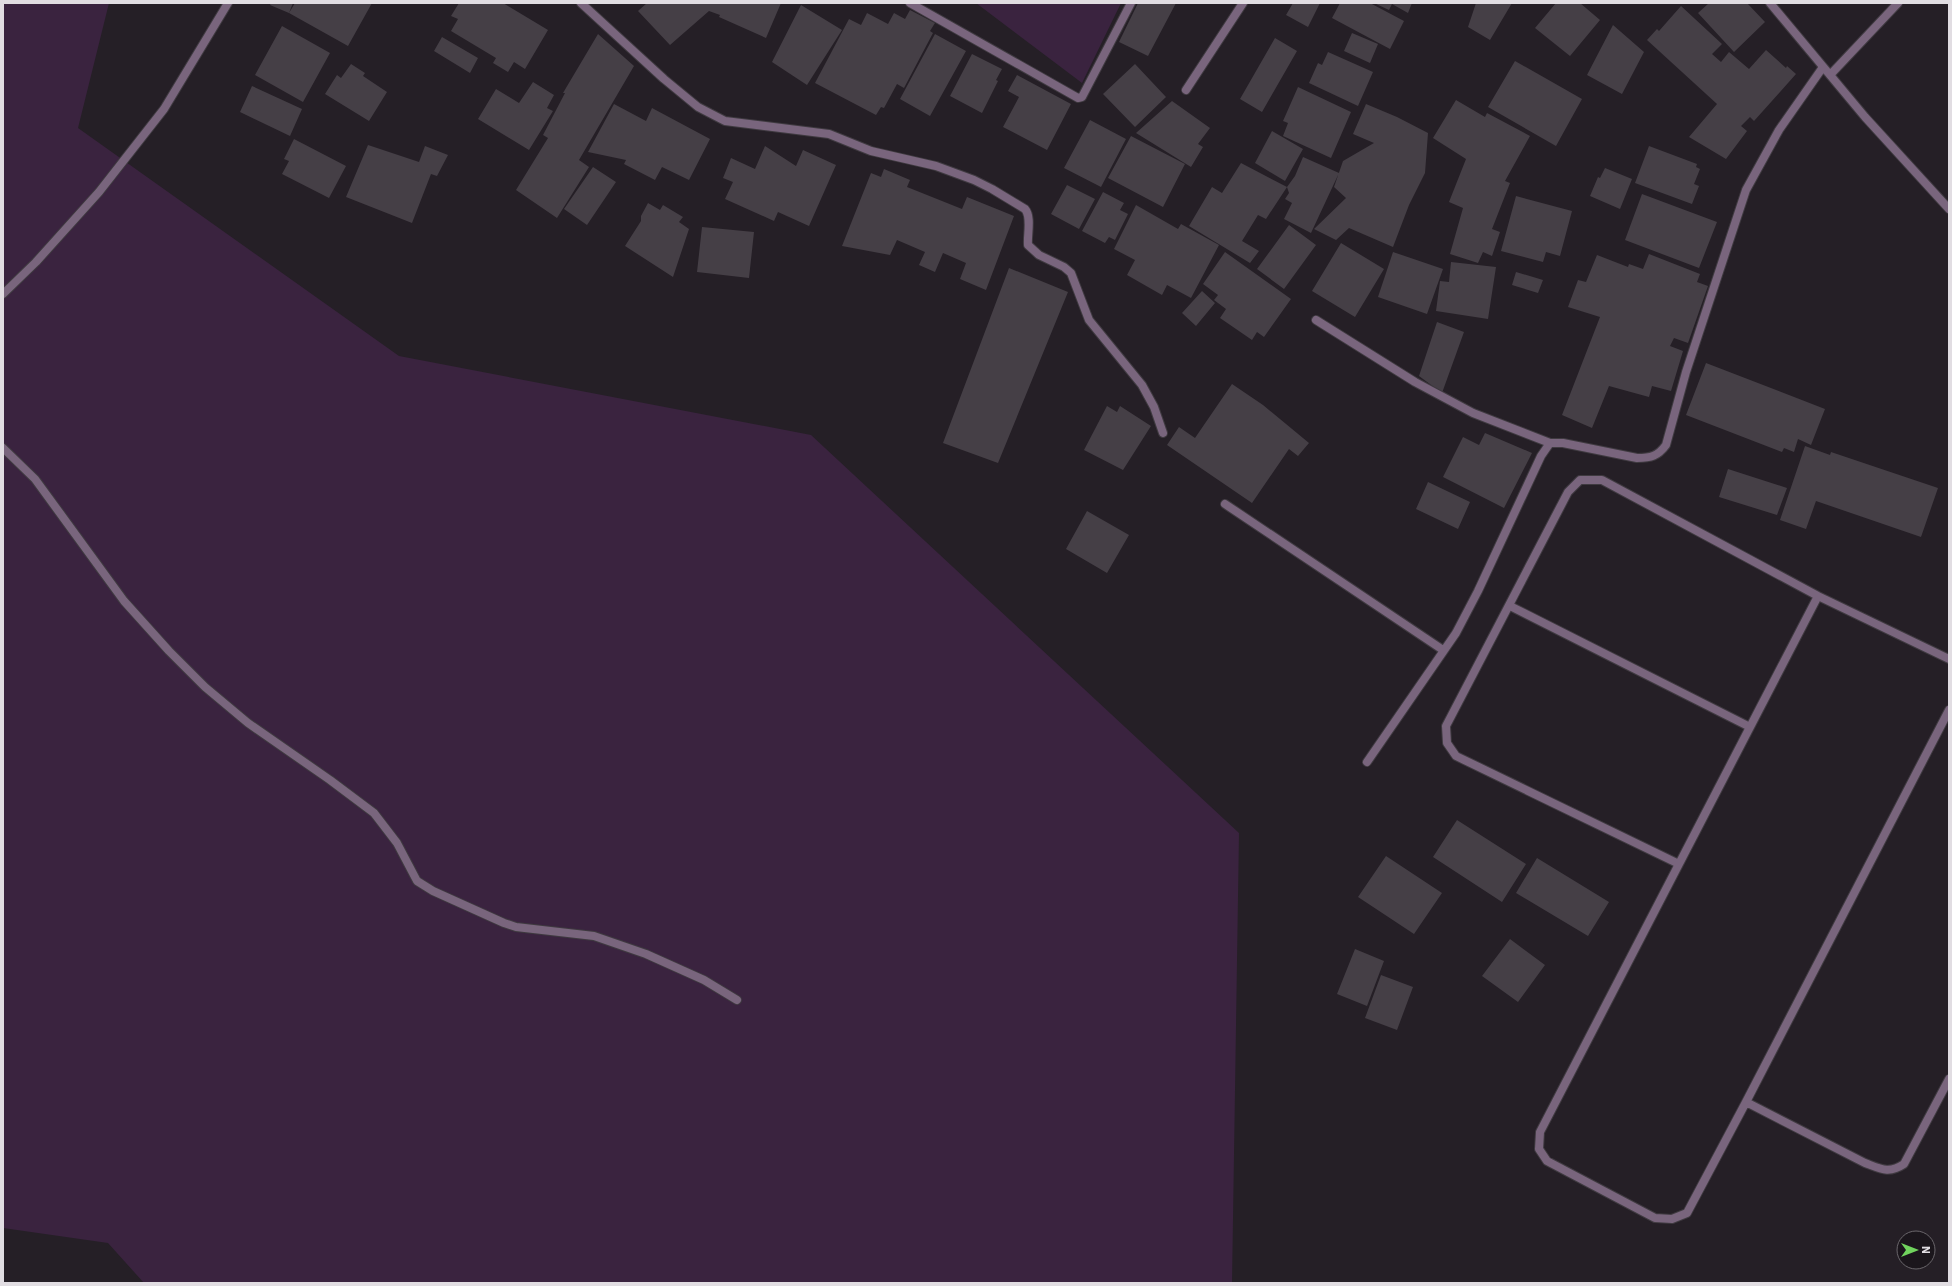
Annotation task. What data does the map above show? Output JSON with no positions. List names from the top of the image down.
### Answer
{
  "north": "right"
}
